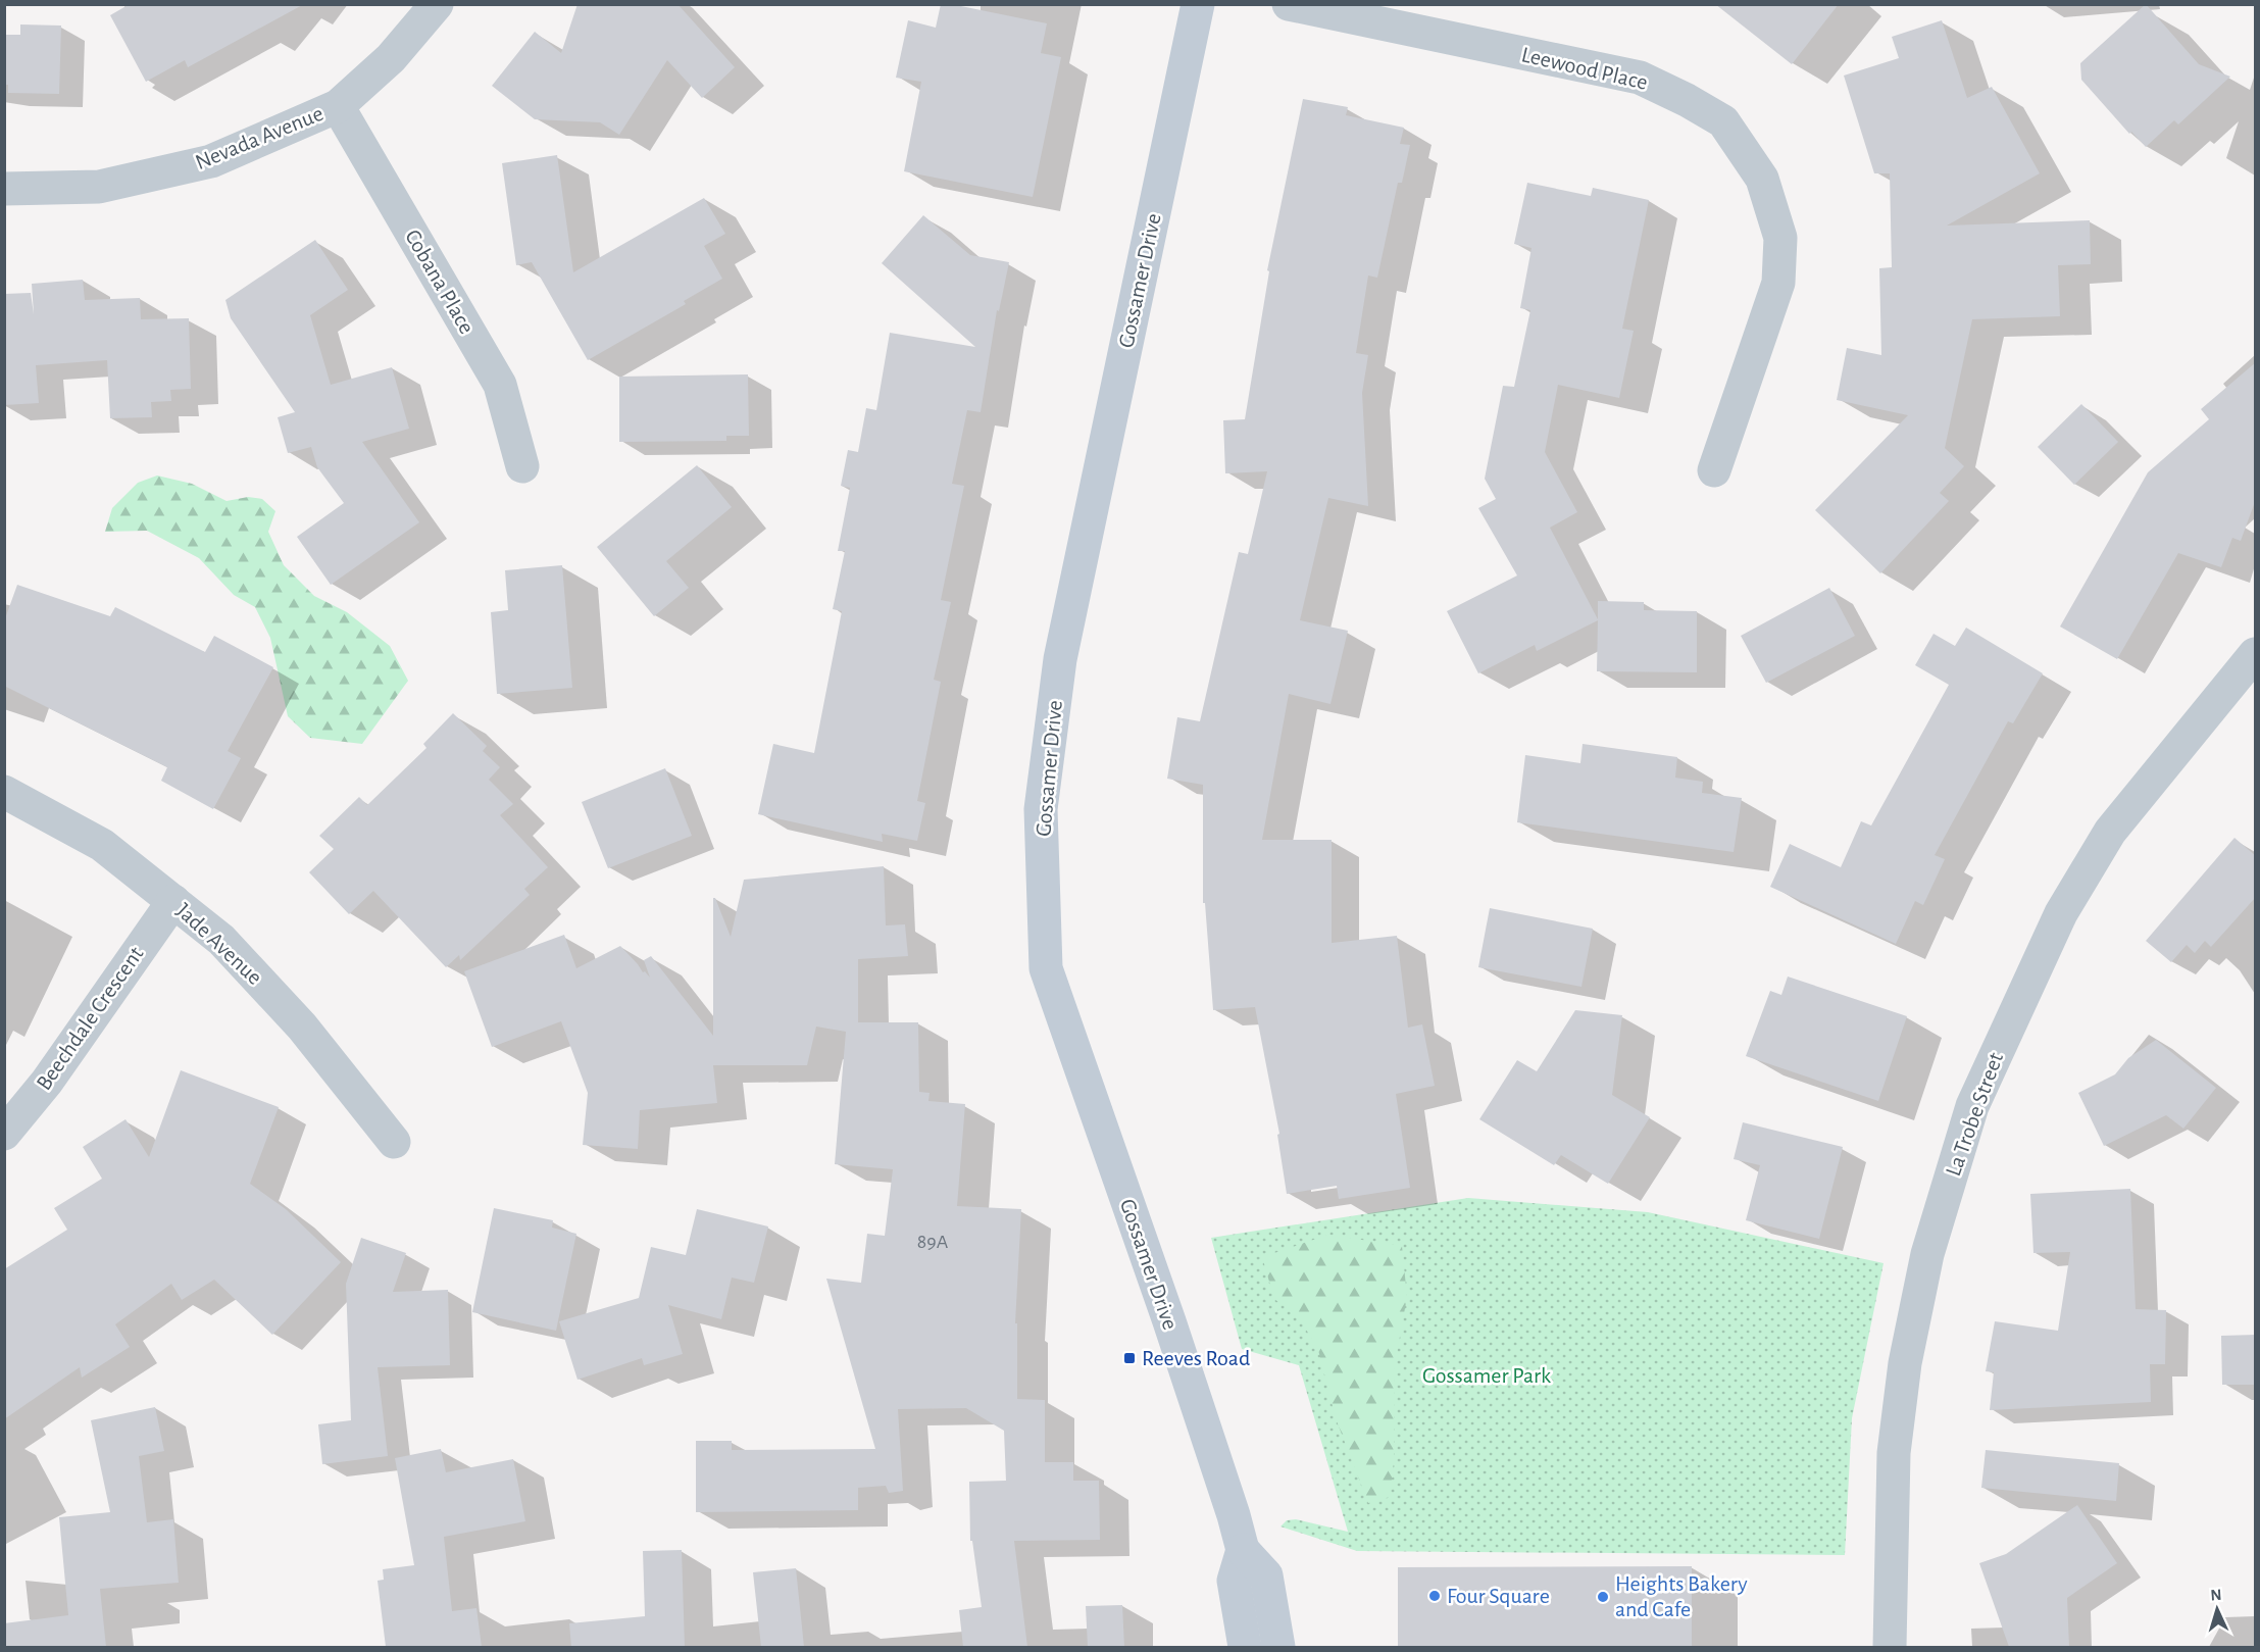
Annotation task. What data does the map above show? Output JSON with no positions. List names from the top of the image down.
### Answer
{
  "streets": {
    "main road": ["Gossamer Drive"],
    "street": [
      "Leewood Place",
      "Nevada Avenue",
      "Cobana Place",
      "Jade Avenue",
      "Beechdale Crescent",
      "La Trobe Street"
    ]
  },
  "crossings": [
    ["Nevada Avenue", "Cobana Place"],
    ["Jade Avenue", "Beechdale Crescent"]
  ],
  "parks": ["Gossamer Park"],
  "places": {
    "transit": ["Reeves Road"],
    "other": ["Four Square", "Heights Bakery and Cafe"]
  },
  "house_numbers": ["89A"],
  "north": "top"
}
